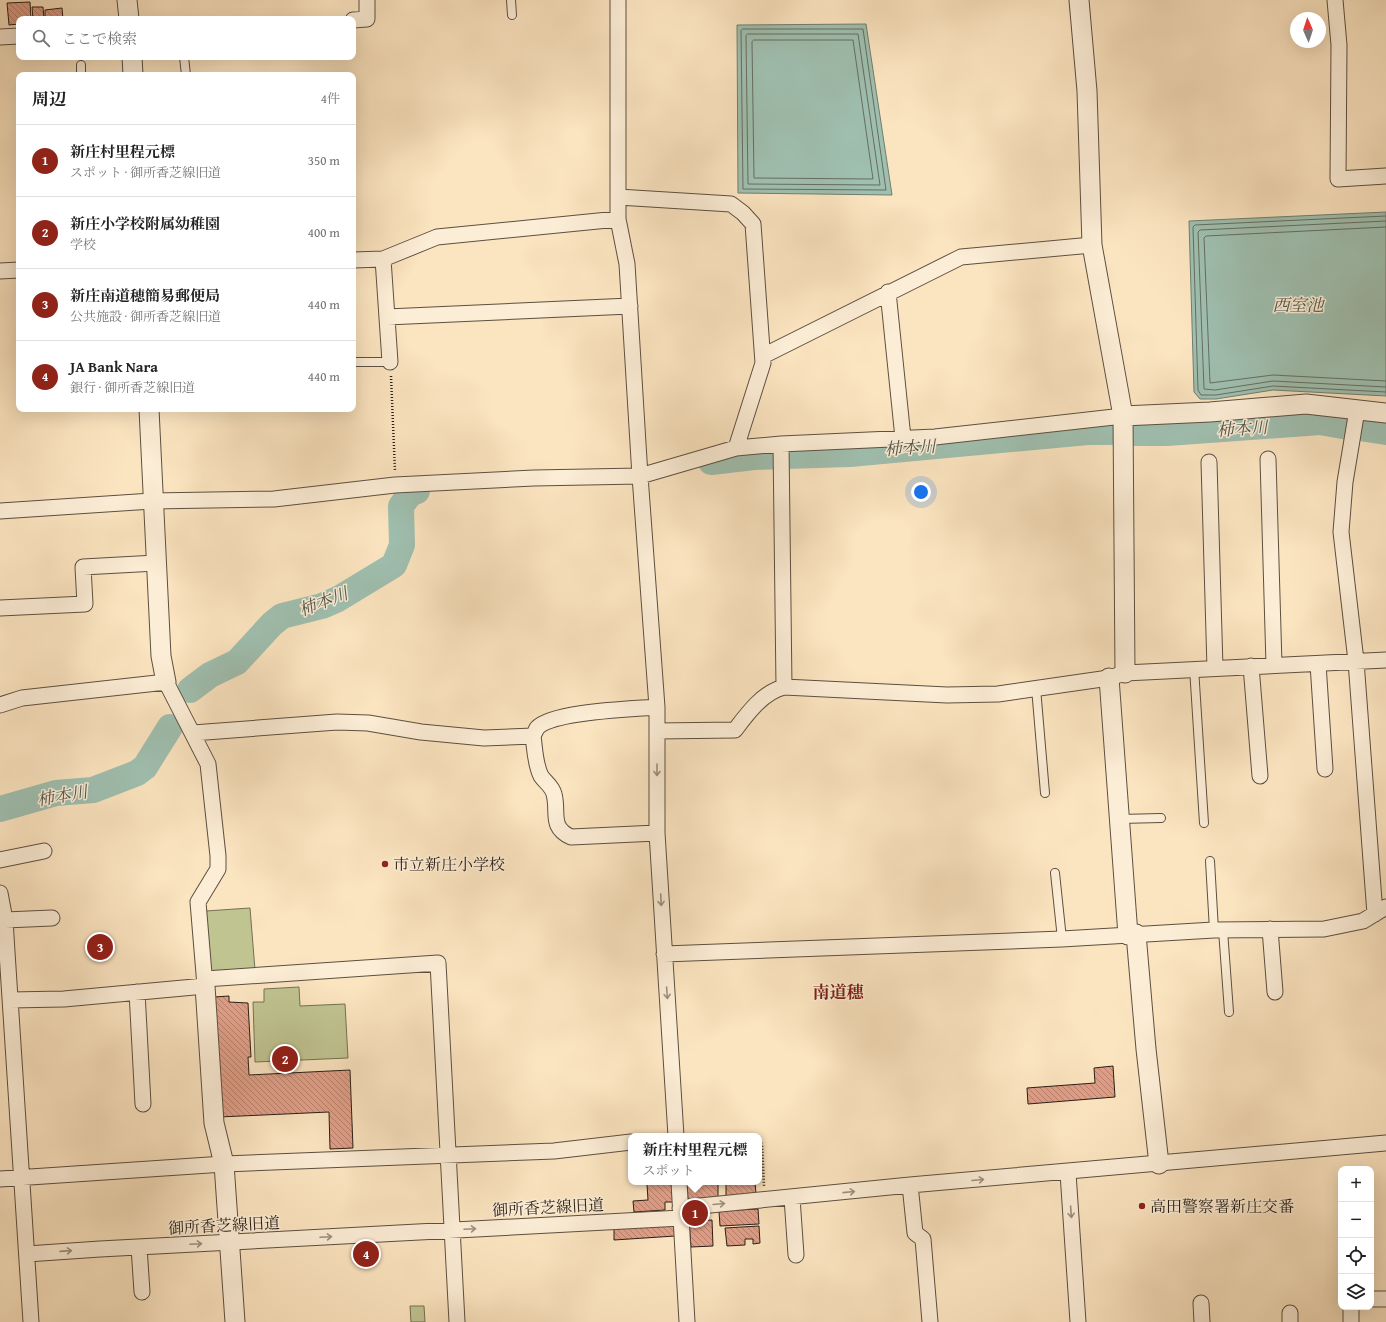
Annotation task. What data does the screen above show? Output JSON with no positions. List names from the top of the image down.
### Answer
{
  "streets": {
    "street": ["御所香芝線旧道"]
  },
  "districts": ["南道穗"],
  "water": ["西室池", "柿本川"],
  "places": ["市立新庄小学校", "高田警察署新庄交番"],
  "north": "top",
  "page": {
    "search": "ここで検索",
    "heading": ["周辺", "4件"],
    "list": [
      {
        "mark": "1",
        "name": "新庄村里程元標",
        "note": "スポット · 御所香芝線旧道",
        "value": "350 m"
      },
      {
        "mark": "2",
        "name": "新庄小学校附属幼稚園",
        "note": "学校",
        "value": "400 m"
      },
      {
        "mark": "3",
        "name": "新庄南道穂簡易郵便局",
        "note": "公共施設 · 御所香芝線旧道",
        "value": "440 m"
      },
      {
        "mark": "4",
        "name": "JA Bank Nara",
        "note": "銀行 · 御所香芝線旧道",
        "value": "440 m"
      }
    ],
    "pins": [
      "3",
      "2",
      "1",
      "4"
    ],
    "popup": ["新庄村里程元標", "スポット"],
    "map_buttons": ["+", "−"]
  }
}
